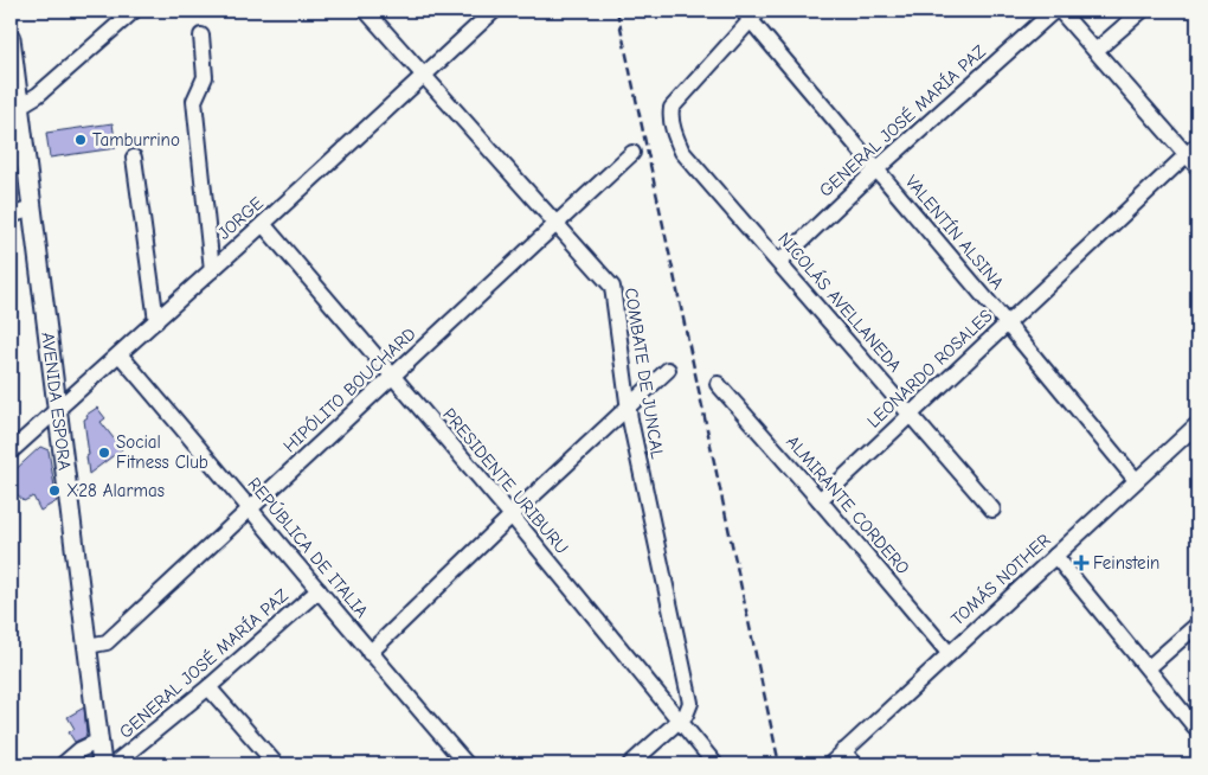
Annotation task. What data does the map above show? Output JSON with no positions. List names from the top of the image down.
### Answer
{
  "streets": {
    "main road": ["AVENIDA ESPORA"],
    "street": [
      "GENERAL JOSÉ MARÍA PAZ",
      "JORGE",
      "VALENTÍN ALSINA",
      "NICOLÁS AVELLANEDA",
      "LEONARDO ROSALES",
      "COMBATE DE JUNCAL",
      "HIPÓLITO BOUCHARD",
      "PRESIDENTE URIBURU",
      "ALMIRANTE CORDERO",
      "REPÚBLICA DE ITALIA",
      "TOMÁS NOTHER"
    ]
  },
  "crossings": [
    ["GENERAL JOSÉ MARÍA PAZ", "VALENTÍN ALSINA"],
    ["GENERAL JOSÉ MARÍA PAZ", "NICOLÁS AVELLANEDA"],
    ["GENERAL JOSÉ MARÍA PAZ", "REPÚBLICA DE ITALIA"],
    ["JORGE", "COMBATE DE JUNCAL"],
    ["JORGE", "AVENIDA ESPORA"],
    ["JORGE", "PRESIDENTE URIBURU"],
    ["JORGE", "REPÚBLICA DE ITALIA"],
    ["VALENTÍN ALSINA", "NICOLÁS AVELLANEDA"],
    ["VALENTÍN ALSINA", "LEONARDO ROSALES"],
    ["VALENTÍN ALSINA", "TOMÁS NOTHER"],
    ["NICOLÁS AVELLANEDA", "LEONARDO ROSALES"],
    ["LEONARDO ROSALES", "ALMIRANTE CORDERO"],
    ["COMBATE DE JUNCAL", "HIPÓLITO BOUCHARD"],
    ["COMBATE DE JUNCAL", "PRESIDENTE URIBURU"],
    ["HIPÓLITO BOUCHARD", "AVENIDA ESPORA"],
    ["HIPÓLITO BOUCHARD", "PRESIDENTE URIBURU"],
    ["HIPÓLITO BOUCHARD", "REPÚBLICA DE ITALIA"],
    ["ALMIRANTE CORDERO", "TOMÁS NOTHER"]
  ],
  "places": {
    "other": ["Tamburrino", "Social Fitness Club", "X28 Alarmas"],
    "health": ["Feinstein"]
  }
}
